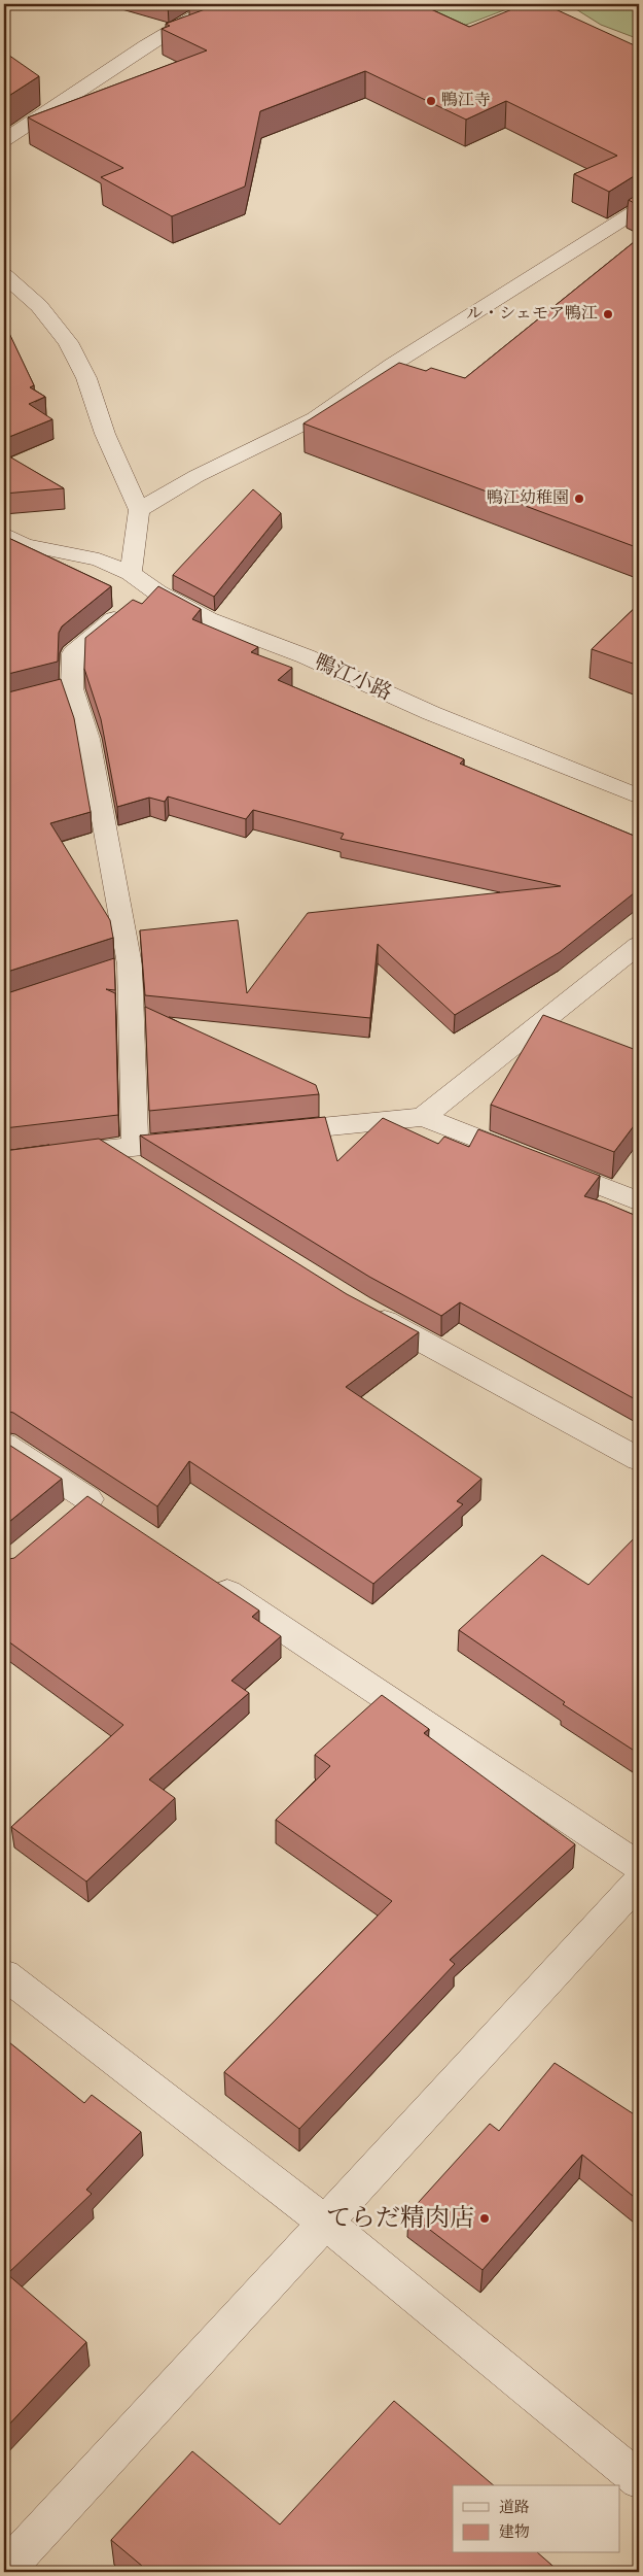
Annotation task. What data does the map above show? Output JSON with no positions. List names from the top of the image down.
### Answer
{
  "streets": {
    "street": ["鴨江小路"]
  },
  "places": [
    "鴨江寺",
    "ル・シェモア鴨江",
    "鴨江幼稚園",
    "てらだ精肉店"
  ],
  "legend": ["道路", "建物"]
}
